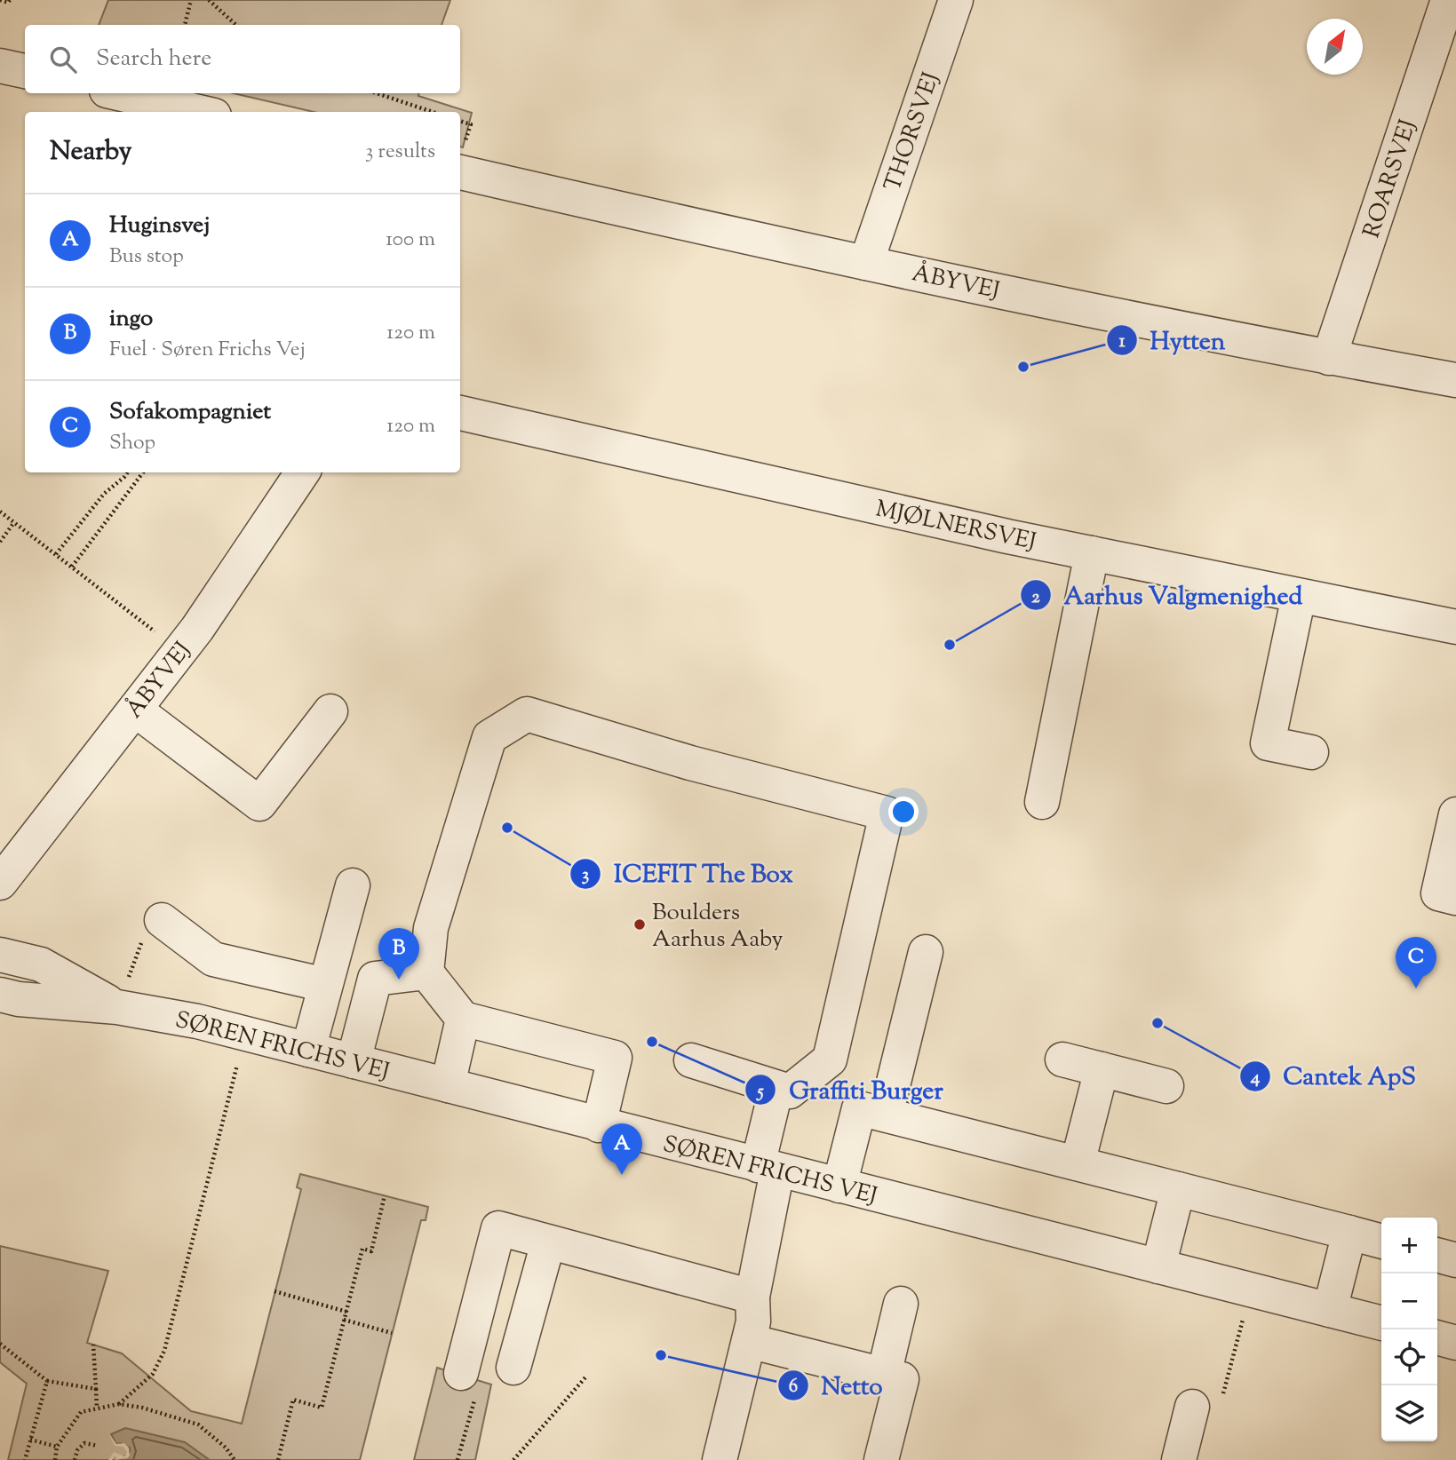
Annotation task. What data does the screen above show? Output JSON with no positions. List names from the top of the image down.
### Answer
{
  "streets": {
    "street": [
      "THORSVEJ",
      "ROARSVEJ",
      "ÅBYVEJ",
      "MJØLNERSVEJ",
      "SØREN FRICHS VEJ"
    ]
  },
  "crossings": [
    ["THORSVEJ", "ÅBYVEJ"],
    ["ROARSVEJ", "ÅBYVEJ"]
  ],
  "places": [
    "Hytten",
    "Aarhus Valgmenighed",
    "ICEFIT The Box",
    "Boulders Aarhus Aaby",
    "Cantek ApS",
    "Graffiti Burger",
    "Netto"
  ],
  "north": "top right",
  "page": {
    "search": "Search here",
    "heading": ["Nearby", "3 results"],
    "list": [
      {
        "mark": "A",
        "name": "Huginsvej",
        "note": "Bus stop",
        "value": "100 m"
      },
      {
        "mark": "B",
        "name": "ingo",
        "note": "Fuel · Søren Frichs Vej",
        "value": "120 m"
      },
      {
        "mark": "C",
        "name": "Sofakompagniet",
        "note": "Shop",
        "value": "120 m"
      }
    ],
    "pins": ["B", "C", "A"],
    "map_buttons": ["+", "−"]
  }
}
